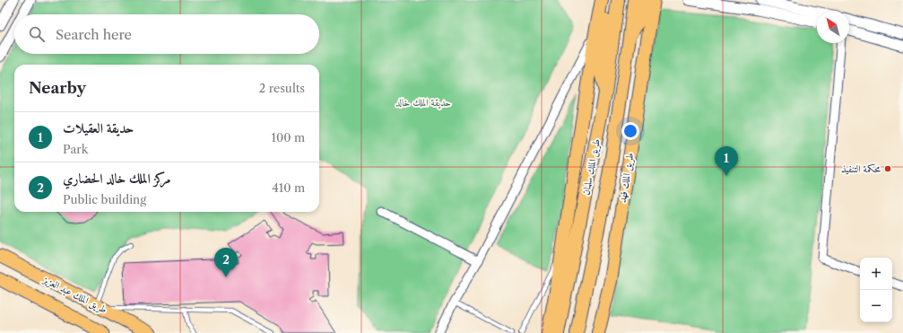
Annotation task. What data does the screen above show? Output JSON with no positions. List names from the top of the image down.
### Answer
{
  "streets": {
    "main road": ["طريق الملك سلمان", "طريق الملك فهد", "طريق الملك عبد العزيز"]
  },
  "parks": ["حديقة الملك خالد"],
  "places": ["محكمة التنفيذ"],
  "north": "top left",
  "page": {
    "search": "Search here",
    "heading": ["Nearby", "2 results"],
    "list": [
      {
        "mark": "1",
        "name": "حديقة العقيلات",
        "note": "Park",
        "value": "100 m"
      },
      {
        "mark": "2",
        "name": "مركز الملك خالد الحضاري",
        "note": "Public building",
        "value": "410 m"
      }
    ],
    "pins": ["1", "2"],
    "map_buttons": ["+", "−"]
  }
}
